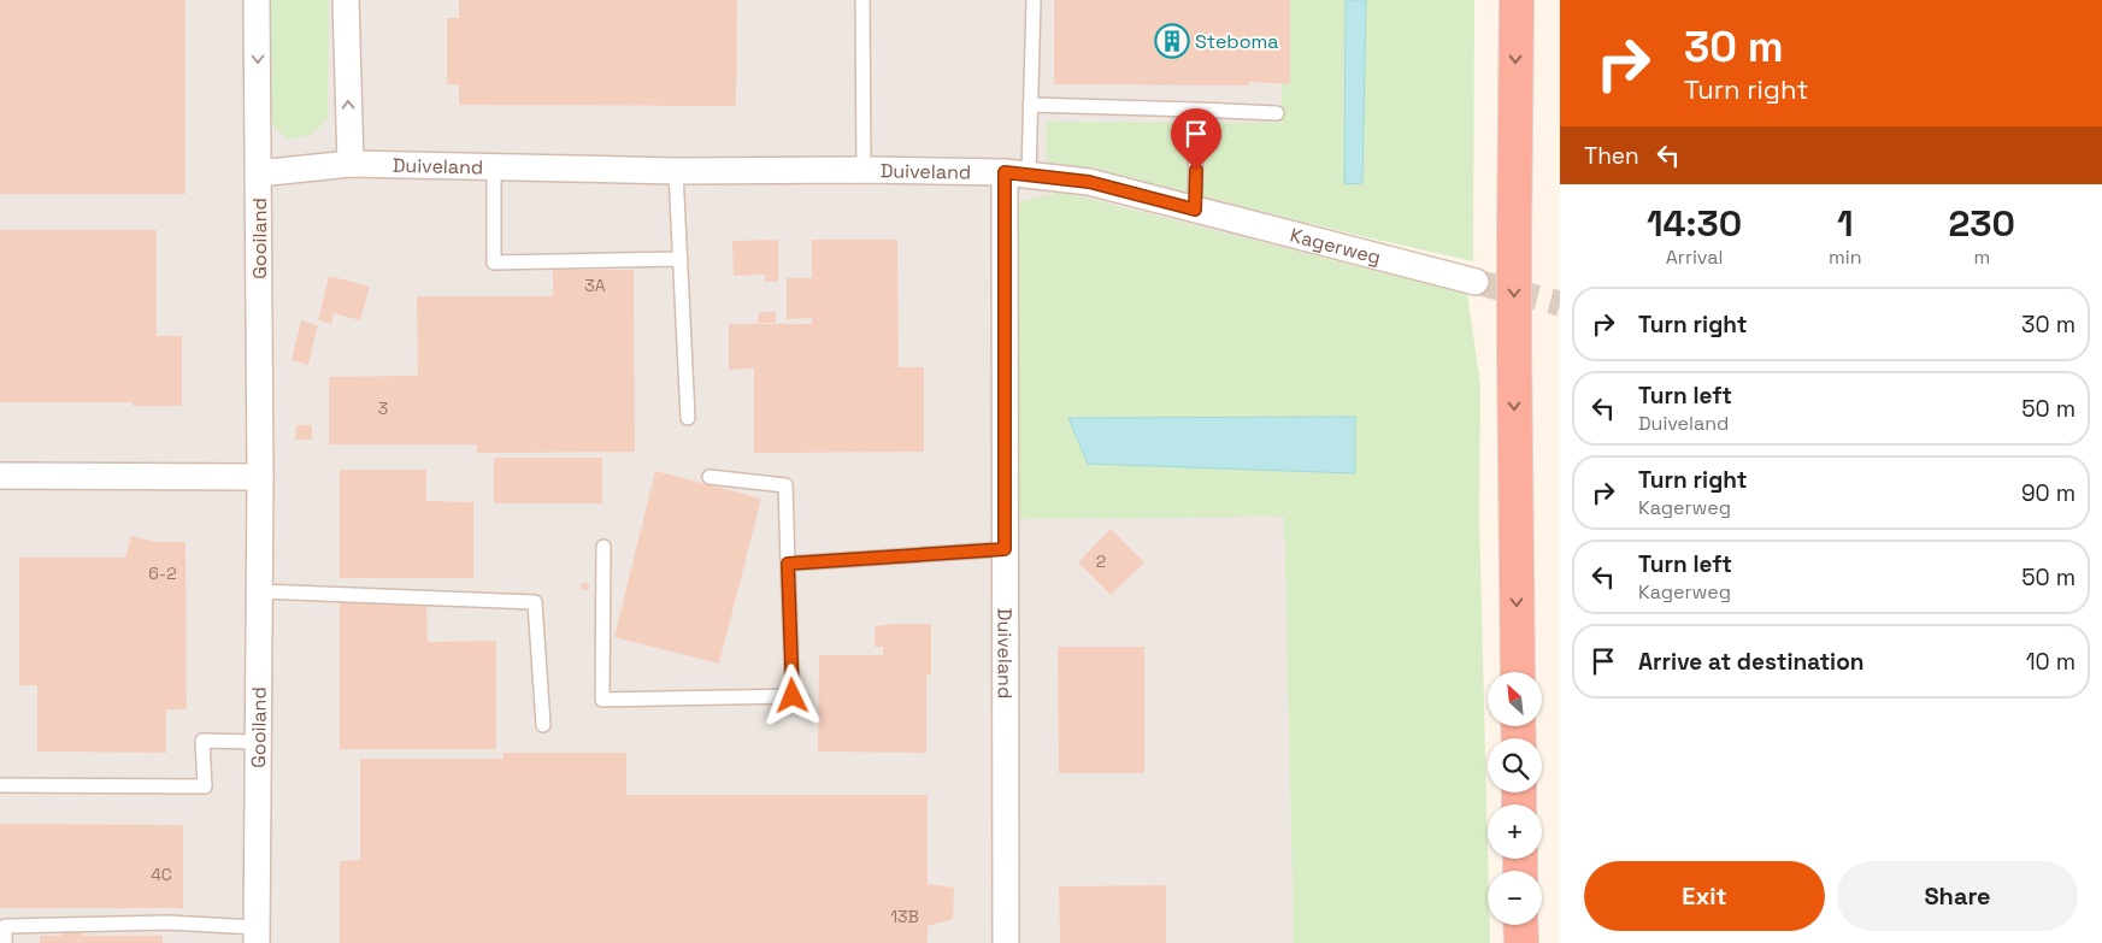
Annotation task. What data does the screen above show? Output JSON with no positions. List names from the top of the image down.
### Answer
{
  "streets": {
    "street": ["Duiveland", "Gooiland", "Kagerweg"]
  },
  "crossings": [
    ["Duiveland", "Gooiland"],
    ["Duiveland", "Kagerweg"]
  ],
  "places": {
    "building": ["Steboma"]
  },
  "house_numbers": [
    "3A",
    "3",
    "2",
    "6-2",
    "4C",
    "13B"
  ],
  "north": "top left",
  "page": {
    "turn": ["30 m", "Turn right"],
    "then": "Then",
    "eta": [
      "14:30",
      "Arrival",
      "1",
      "min",
      "230",
      "m"
    ],
    "list": [
      {
        "name": "Turn right",
        "value": "30 m"
      },
      {
        "name": "Turn left",
        "note": "Duiveland",
        "value": "50 m"
      },
      {
        "name": "Turn right",
        "note": "Kagerweg",
        "value": "90 m"
      },
      {
        "name": "Turn left",
        "note": "Kagerweg",
        "value": "50 m"
      },
      {
        "name": "Arrive at destination",
        "value": "10 m"
      }
    ],
    "map_buttons": ["+", "−"],
    "buttons": ["Exit", "Share"]
  }
}
